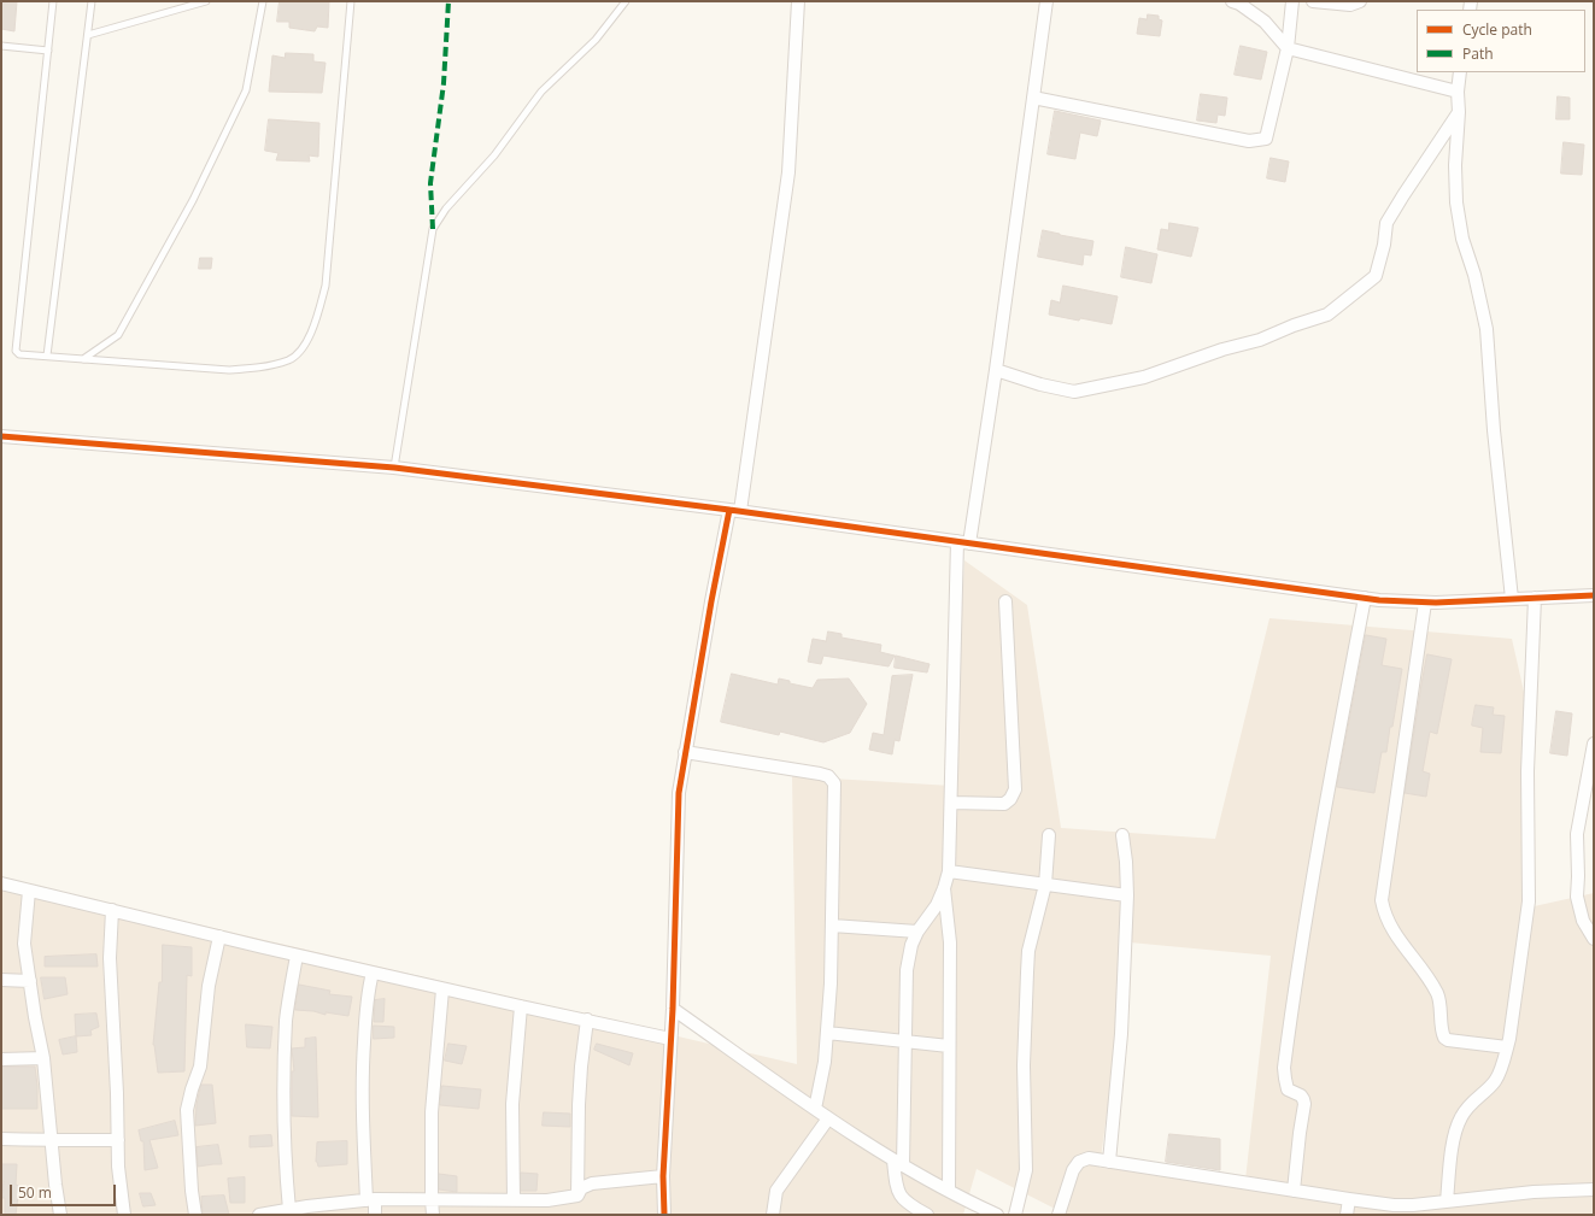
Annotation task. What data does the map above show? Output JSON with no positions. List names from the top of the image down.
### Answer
{
  "legend": ["Cycle path", "Path"],
  "scale_bar": "50 m"
}
